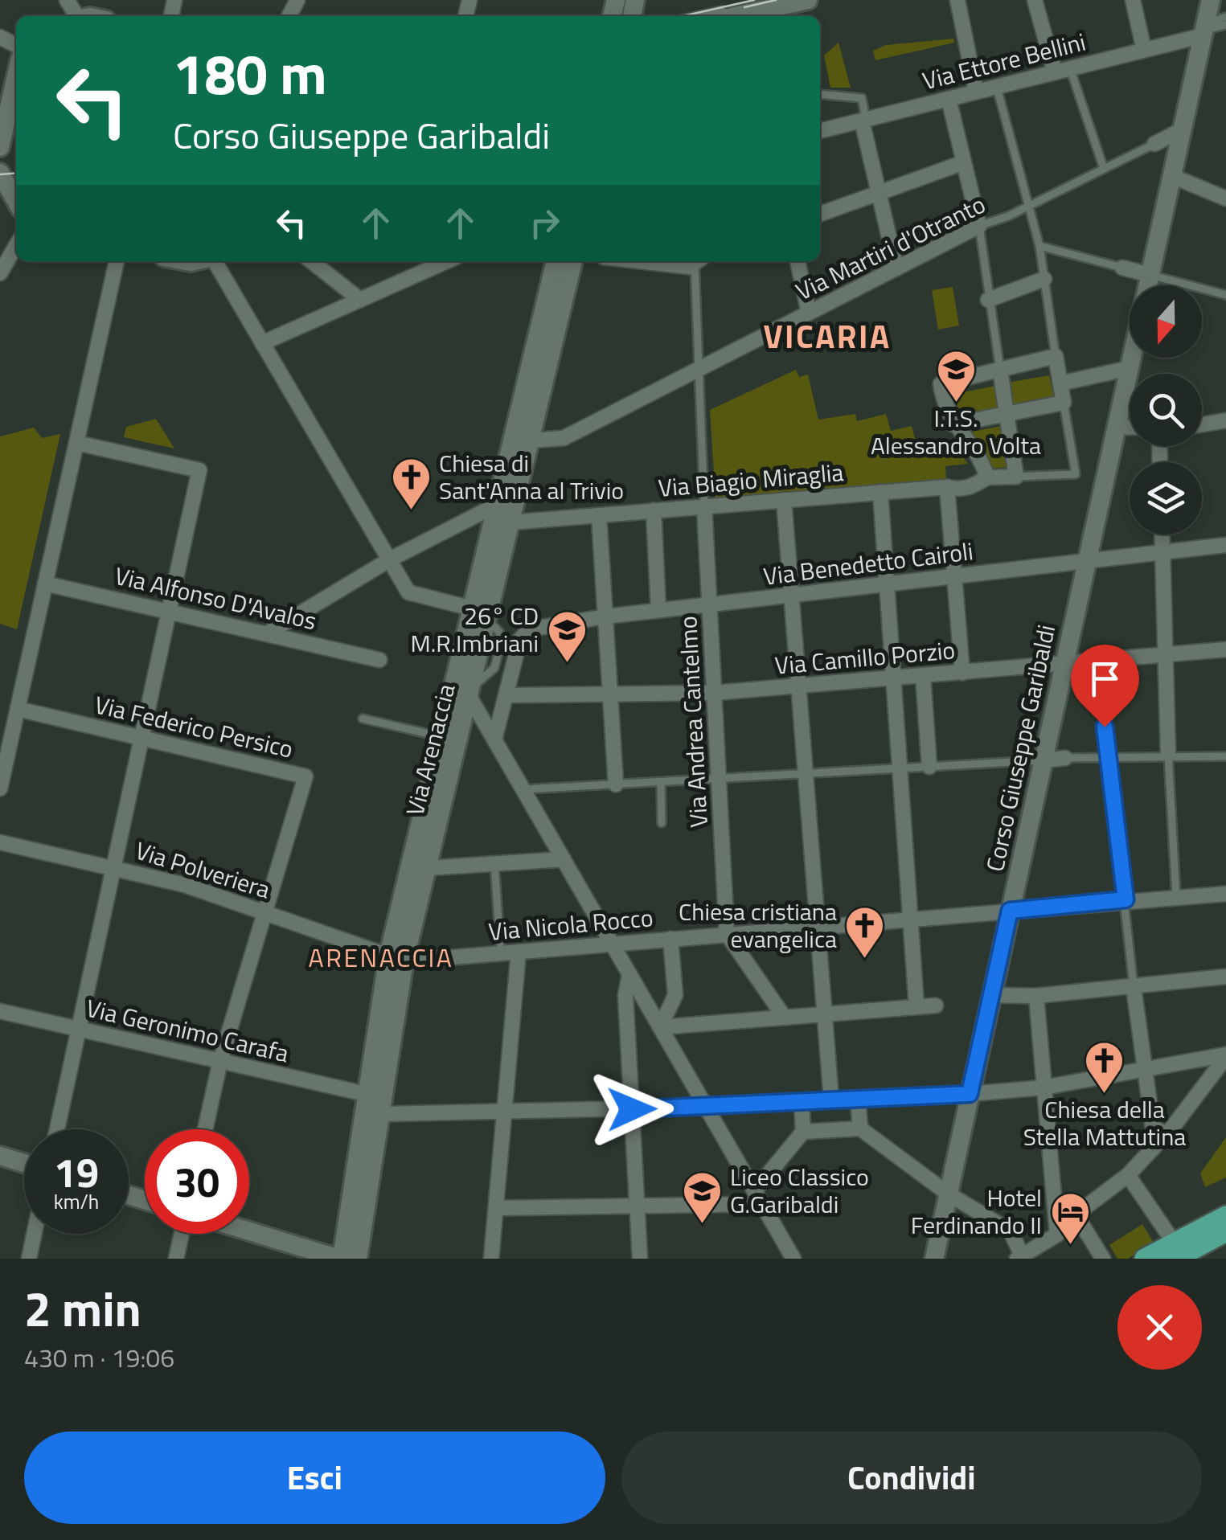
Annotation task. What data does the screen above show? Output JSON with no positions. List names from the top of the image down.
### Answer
{
  "streets": {
    "main road": ["Corso Giuseppe Garibaldi", "Via Arenaccia"],
    "street": [
      "Via Ettore Bellini",
      "Via Martiri d'Otranto",
      "Via Biagio Miraglia",
      "Via Benedetto Cairoli",
      "Via Alfonso D'Avalos",
      "Via Camillo Porzio",
      "Via Andrea Cantelmo",
      "Via Federico Persico",
      "Via Polveriera",
      "Via Nicola Rocco",
      "Via Geronimo Carafa"
    ]
  },
  "crossings": [
    ["Via Martiri d'Otranto", "Via Arenaccia"],
    ["Via Biagio Miraglia", "Via Andrea Cantelmo"],
    ["Via Biagio Miraglia", "Via Arenaccia"],
    ["Via Benedetto Cairoli", "Via Camillo Porzio"],
    ["Via Benedetto Cairoli", "Via Andrea Cantelmo"],
    ["Via Benedetto Cairoli", "Corso Giuseppe Garibaldi"],
    ["Via Camillo Porzio", "Via Andrea Cantelmo"],
    ["Via Camillo Porzio", "Corso Giuseppe Garibaldi"],
    ["Via Andrea Cantelmo", "Via Nicola Rocco"],
    ["Via Federico Persico", "Via Polveriera"],
    ["Via Federico Persico", "Via Geronimo Carafa"],
    ["Corso Giuseppe Garibaldi", "Via Nicola Rocco"],
    ["Via Arenaccia", "Via Polveriera"],
    ["Via Arenaccia", "Via Nicola Rocco"],
    ["Via Arenaccia", "Via Geronimo Carafa"],
    ["Via Polveriera", "Via Nicola Rocco"]
  ],
  "districts": ["VICARIA", "ARENACCIA"],
  "places": {
    "school or university": ["I.T.S. Alessandro Volta", "26° CD M.R.Imbriani", "Liceo Classico G.Garibaldi"],
    "church": ["Chiesa di Sant'Anna al Trivio", "Chiesa cristiana evangelica", "Chiesa della Stella Mattutina"],
    "hotel": ["Hotel Ferdinando II"]
  },
  "north": "bottom",
  "page": {
    "turn": ["180 m", "Corso Giuseppe Garibaldi"],
    "speed": "19 km/h",
    "limit": "30",
    "heading": ["2 min", "430 m · 19:06"],
    "buttons": ["Esci", "Condividi"]
  }
}
